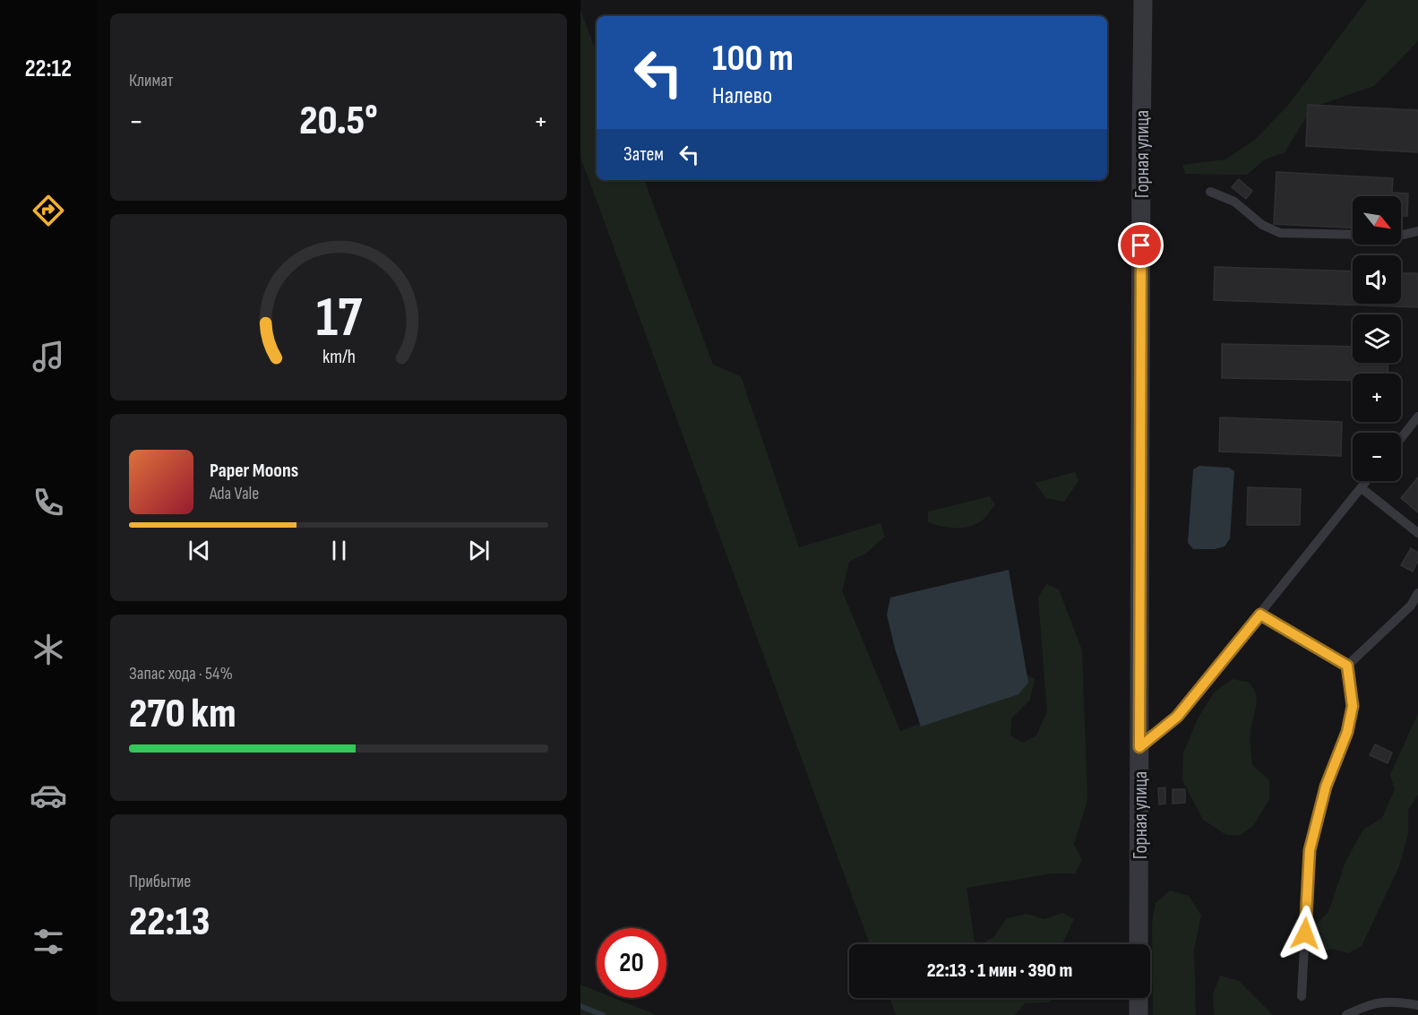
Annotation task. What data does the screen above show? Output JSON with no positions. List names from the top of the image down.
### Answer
{
  "streets": {
    "street": ["Горная улица"]
  },
  "north": "bottom right",
  "page": {
    "tabs": "22:12",
    "tile": [
      "Климат",
      ["Запас хода · 54%", "270 km"],
      ["Прибытие", "22:13"]
    ],
    "turn": ["100 m", "Налево"],
    "heat": ["−", "20.5°", "+"],
    "then": "Затем",
    "map_buttons": ["+", "−"],
    "song": ["Paper Moons", "Ada Vale"],
    "limit": "20",
    "trip": "22:13 · 1 мин · 390 m",
    "gauge": ["17", "km/h"]
  }
}
